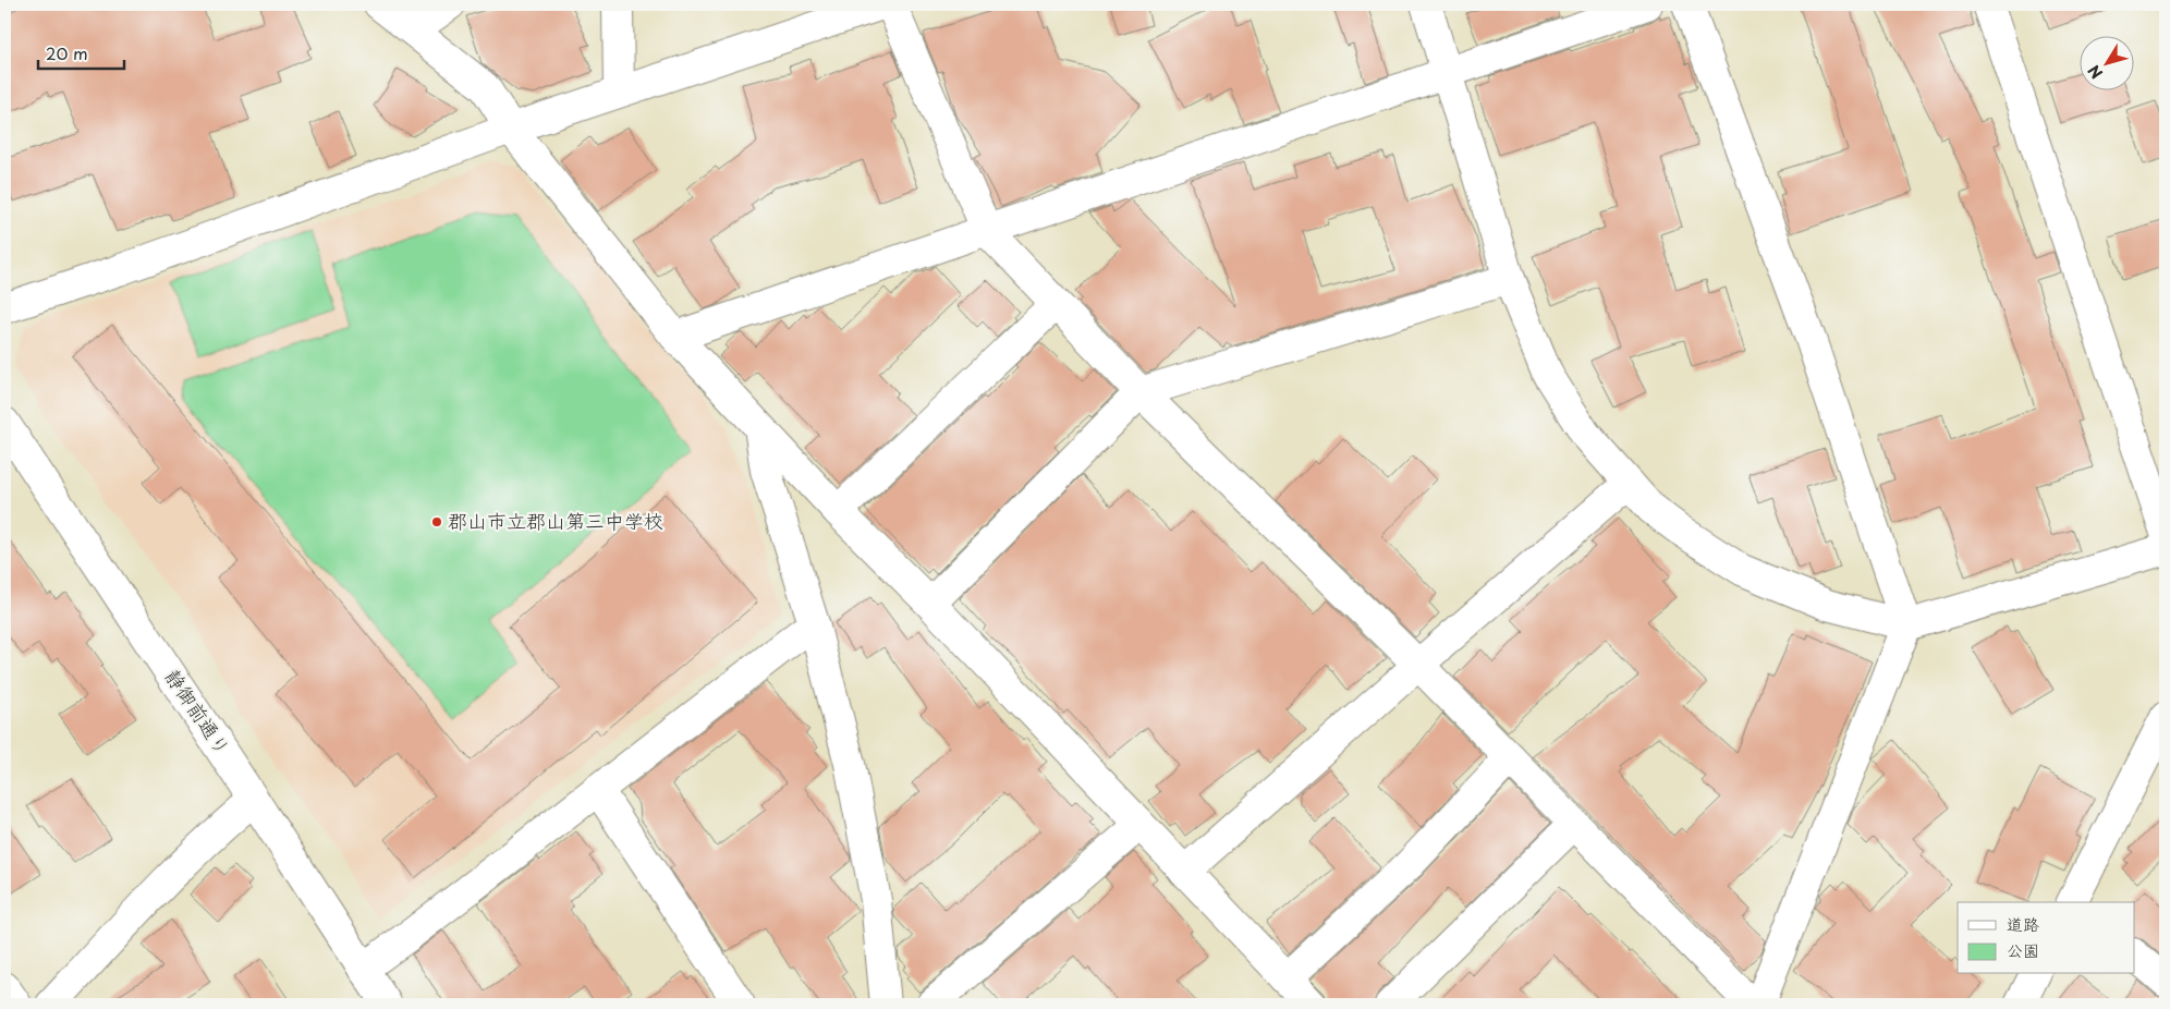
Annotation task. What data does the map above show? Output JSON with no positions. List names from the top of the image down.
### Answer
{
  "streets": {
    "street": ["静御前通り"]
  },
  "places": ["郡山市立郡山第三中学校"],
  "legend": ["道路", "公園"],
  "scale_bar": "20 m",
  "north": "bottom left"
}
